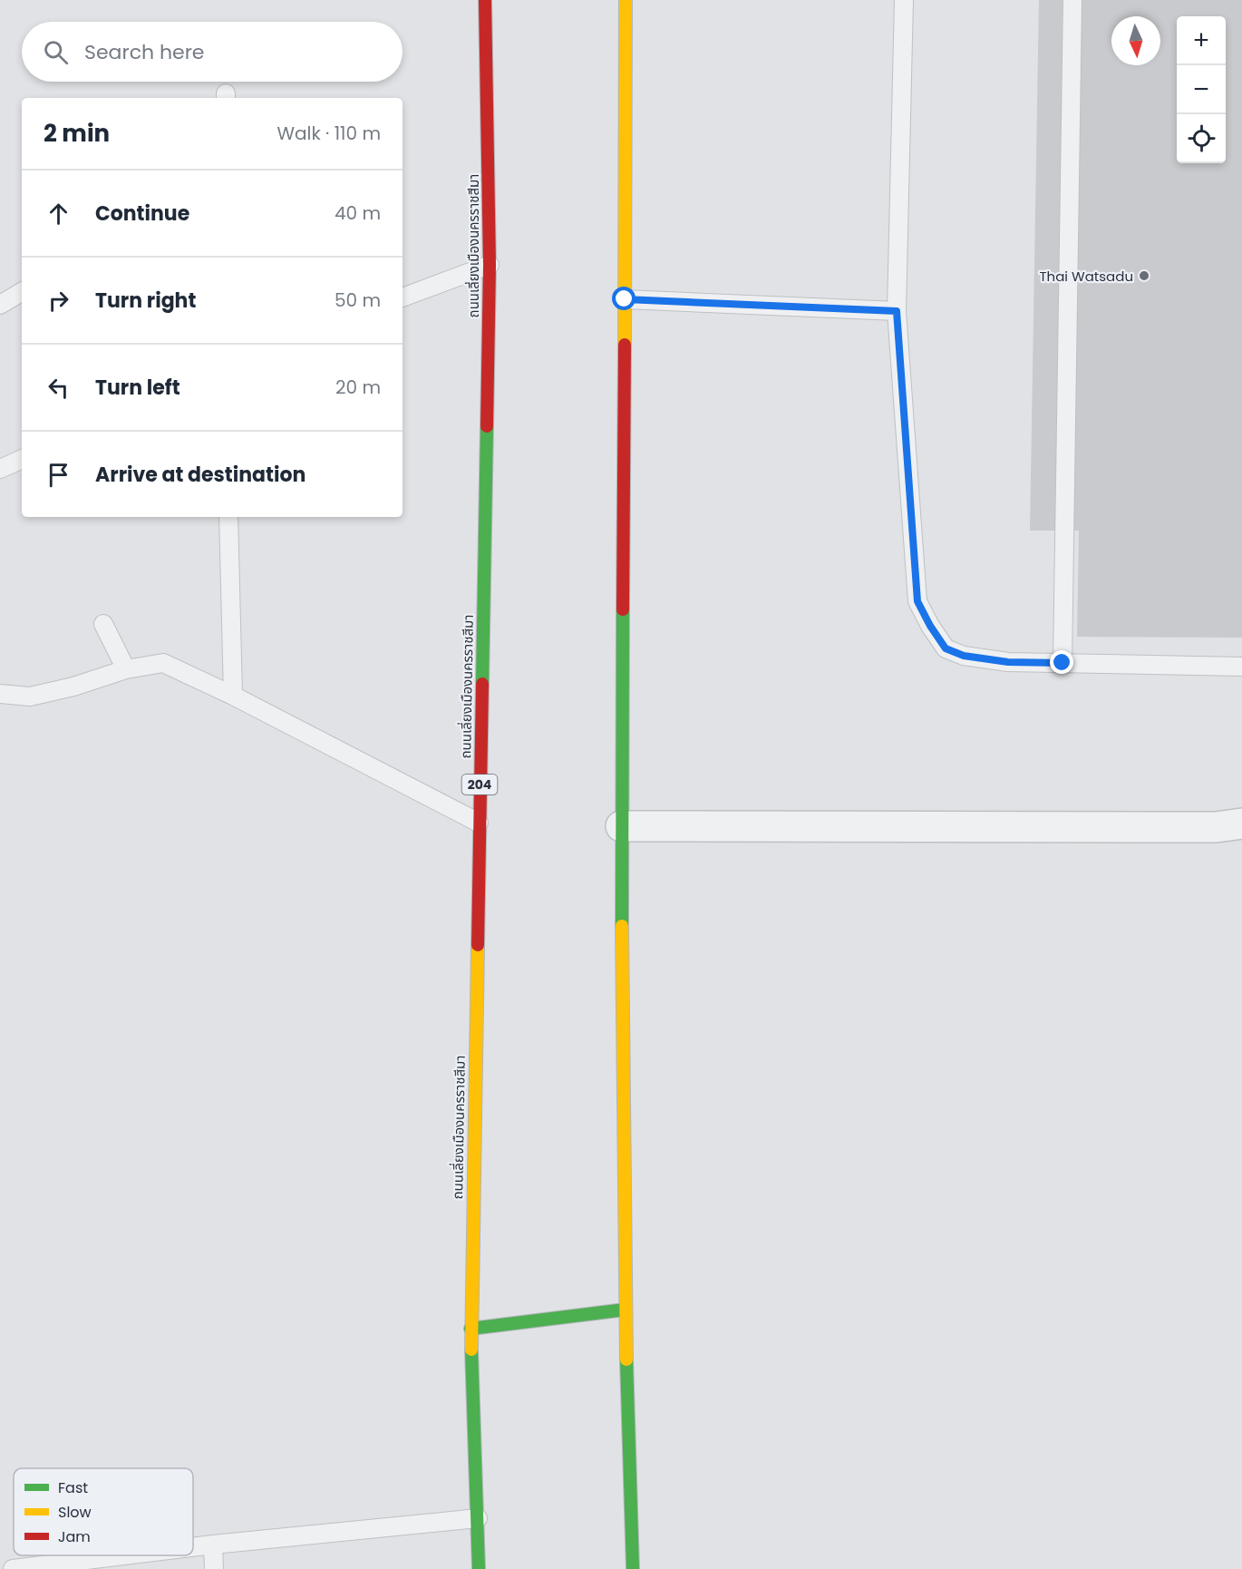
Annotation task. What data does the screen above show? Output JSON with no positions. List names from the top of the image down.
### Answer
{
  "streets": {
    "highway": ["ถนนเลี่ยงเมืองนครราชสีมา", "204"]
  },
  "places": ["Thai Watsadu"],
  "legend": ["Fast", "Slow", "Jam"],
  "north": "bottom",
  "page": {
    "map_buttons": ["+", "−"],
    "search": "Search here",
    "heading": ["2 min", "Walk · 110 m"],
    "list": [
      ["Continue", "40 m"],
      ["Turn right", "50 m"],
      ["Turn left", "20 m"],
      "Arrive at destination"
    ]
  }
}
